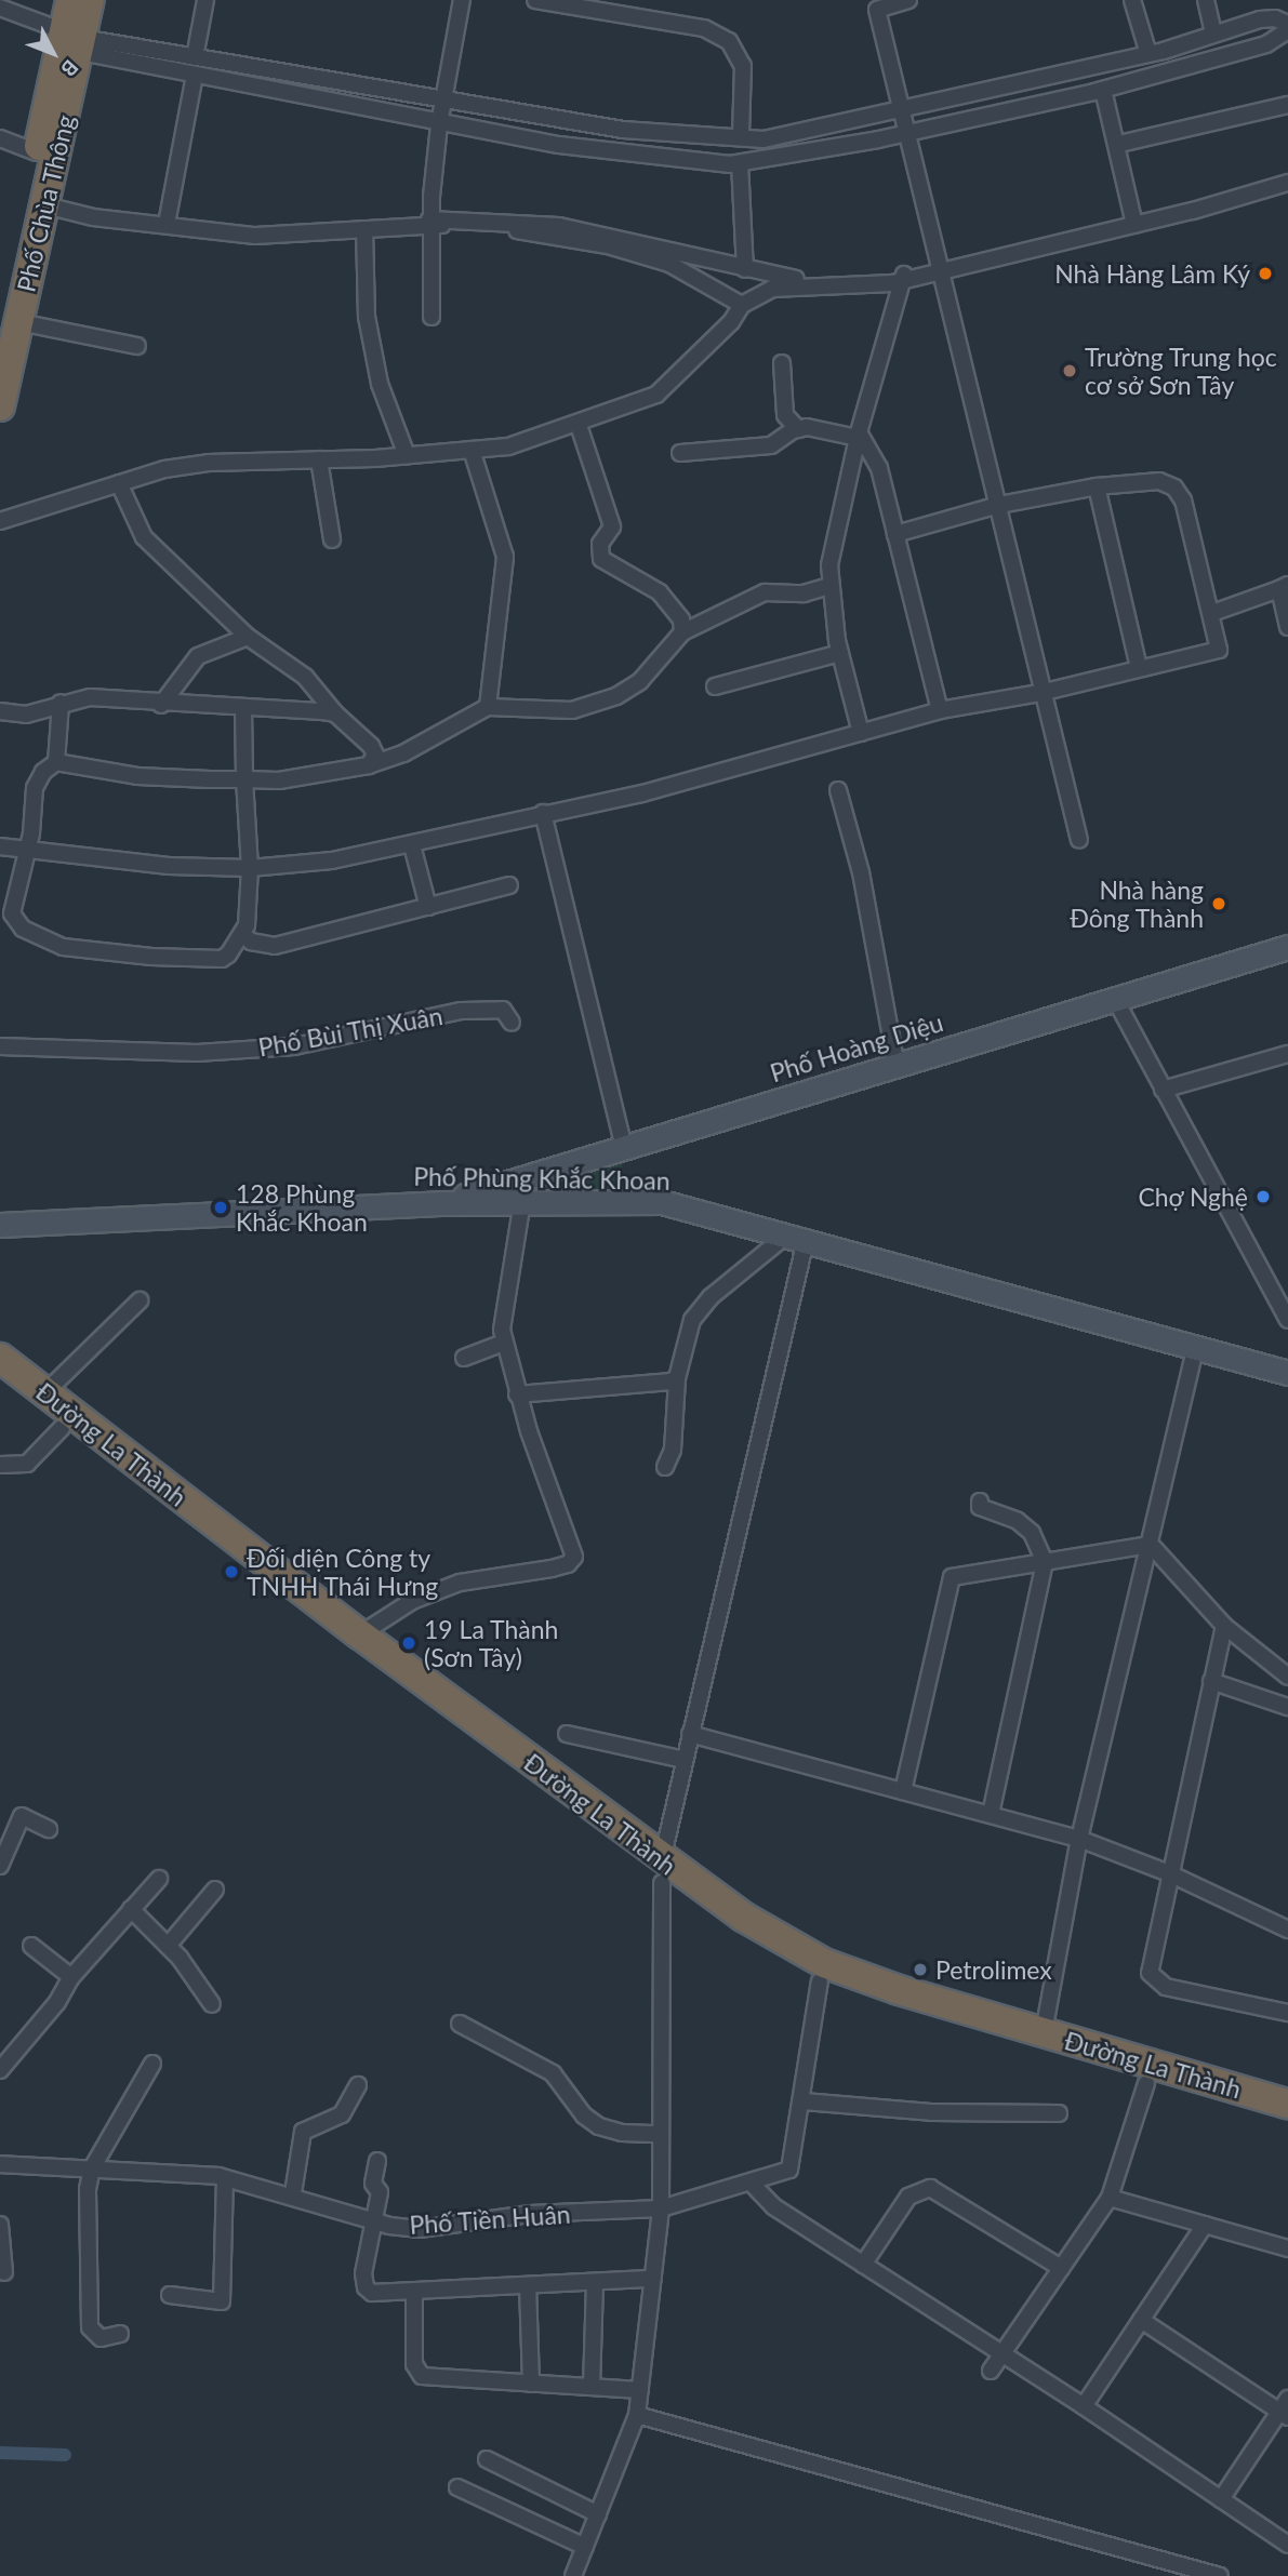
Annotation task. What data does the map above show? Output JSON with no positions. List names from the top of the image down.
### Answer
{
  "streets": {
    "highway": ["Phố Chùa Thông", "Đường La Thành"],
    "main road": ["Phố Hoàng Diệu", "Phố Phùng Khắc Khoan"],
    "street": ["Phố Bùi Thị Xuân", "Phố Tiền Huân"]
  },
  "crossings": [
    ["Phố Hoàng Diệu", "Phố Phùng Khắc Khoan"],
    ["Đường La Thành", "Phố Tiền Huân"]
  ],
  "places": [
    "Nhà Hàng Lâm Ký",
    "Trường Trung học cơ sở Sơn Tây",
    "Nhà hàng Đông Thành",
    "Chợ Nghệ",
    "128 Phùng Khắc Khoan",
    "Đối diện Công ty TNHH Thái Hưng",
    "19 La Thành (Sơn Tây)",
    "Petrolimex"
  ],
  "north": "bottom right"
}
